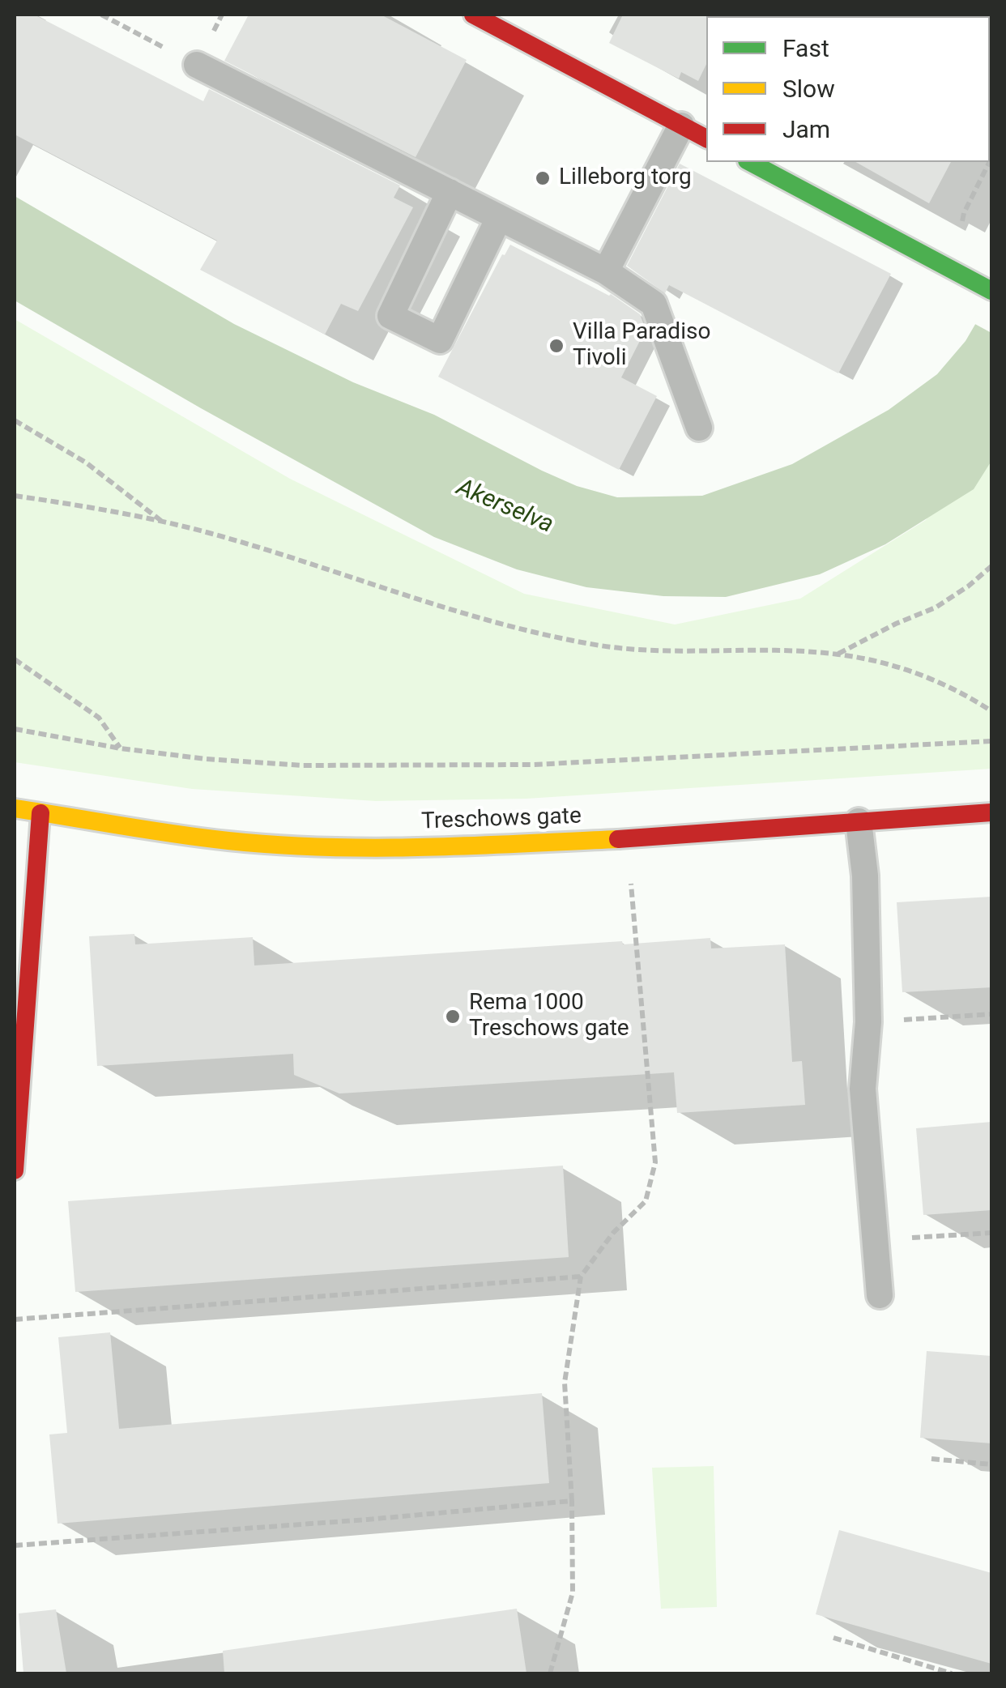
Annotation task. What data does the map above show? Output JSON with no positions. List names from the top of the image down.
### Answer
{
  "streets": {
    "street": ["Treschows gate"]
  },
  "water": ["Akerselva"],
  "places": ["Lilleborg torg", "Villa Paradiso Tivoli", "Rema 1000 Treschows gate"],
  "legend": ["Fast", "Slow", "Jam"]
}
